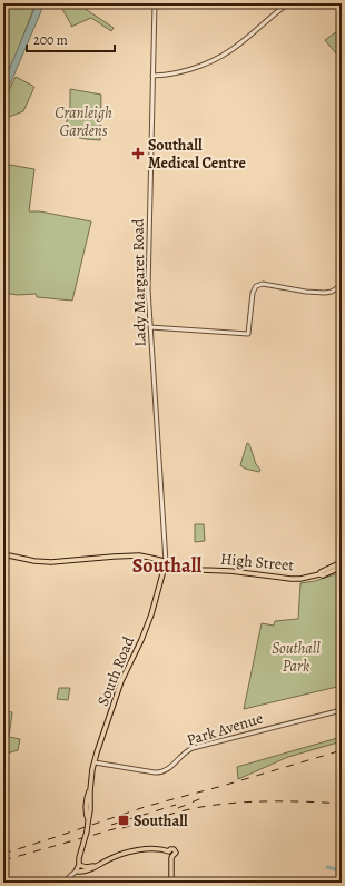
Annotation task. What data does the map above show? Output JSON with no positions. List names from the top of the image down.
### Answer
{
  "streets": {
    "main road": ["High Street", "South Road"],
    "street": ["Lady Margaret Road", "Park Avenue"]
  },
  "crossings": [
    ["Lady Margaret Road", "High Street"],
    ["Lady Margaret Road", "South Road"],
    ["High Street", "South Road"],
    ["South Road", "Park Avenue"]
  ],
  "districts": ["Southall"],
  "parks": ["Cranleigh Gardens", "Southall Park"],
  "places": {
    "health": ["Southall Medical Centre"],
    "transit": ["Southall"]
  },
  "scale_bar": "200 m"
}
